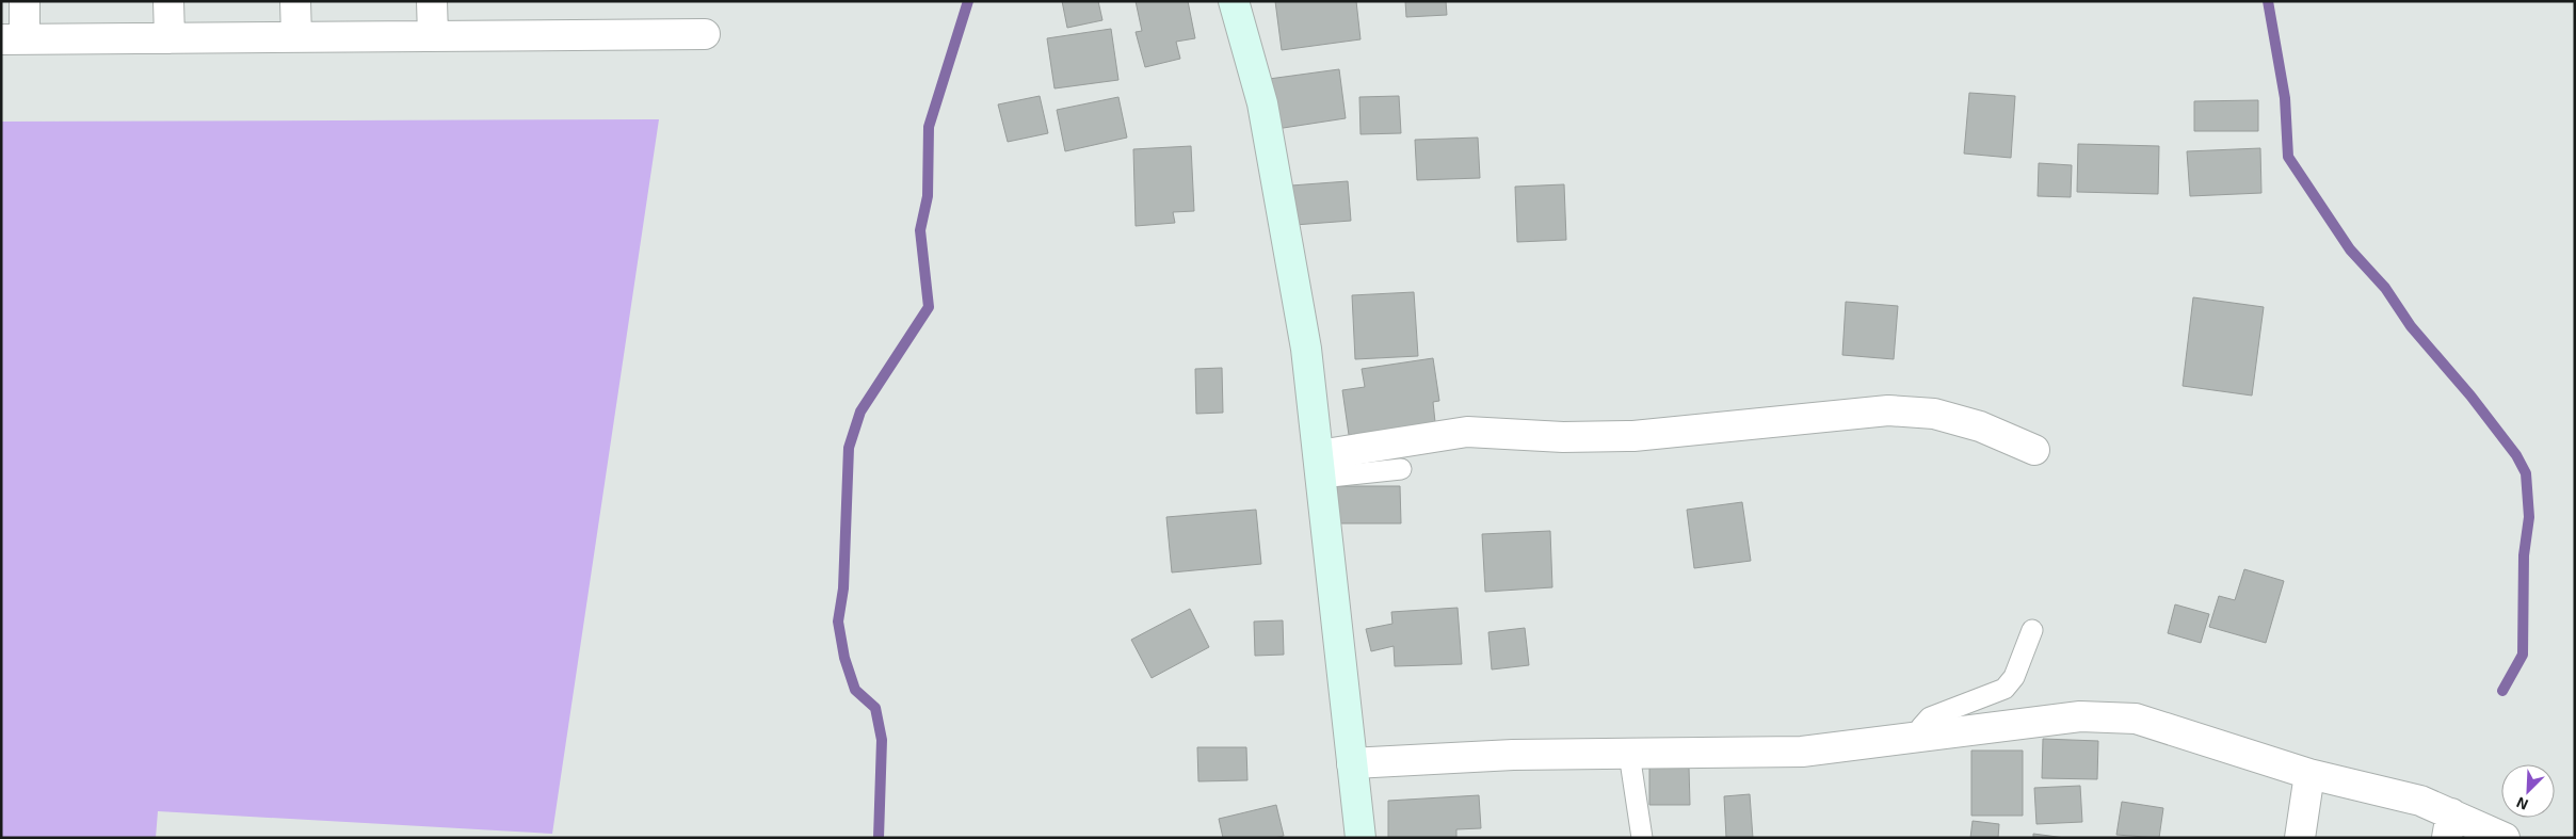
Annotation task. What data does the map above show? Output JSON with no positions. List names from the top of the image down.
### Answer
{
  "north": "bottom left"
}
